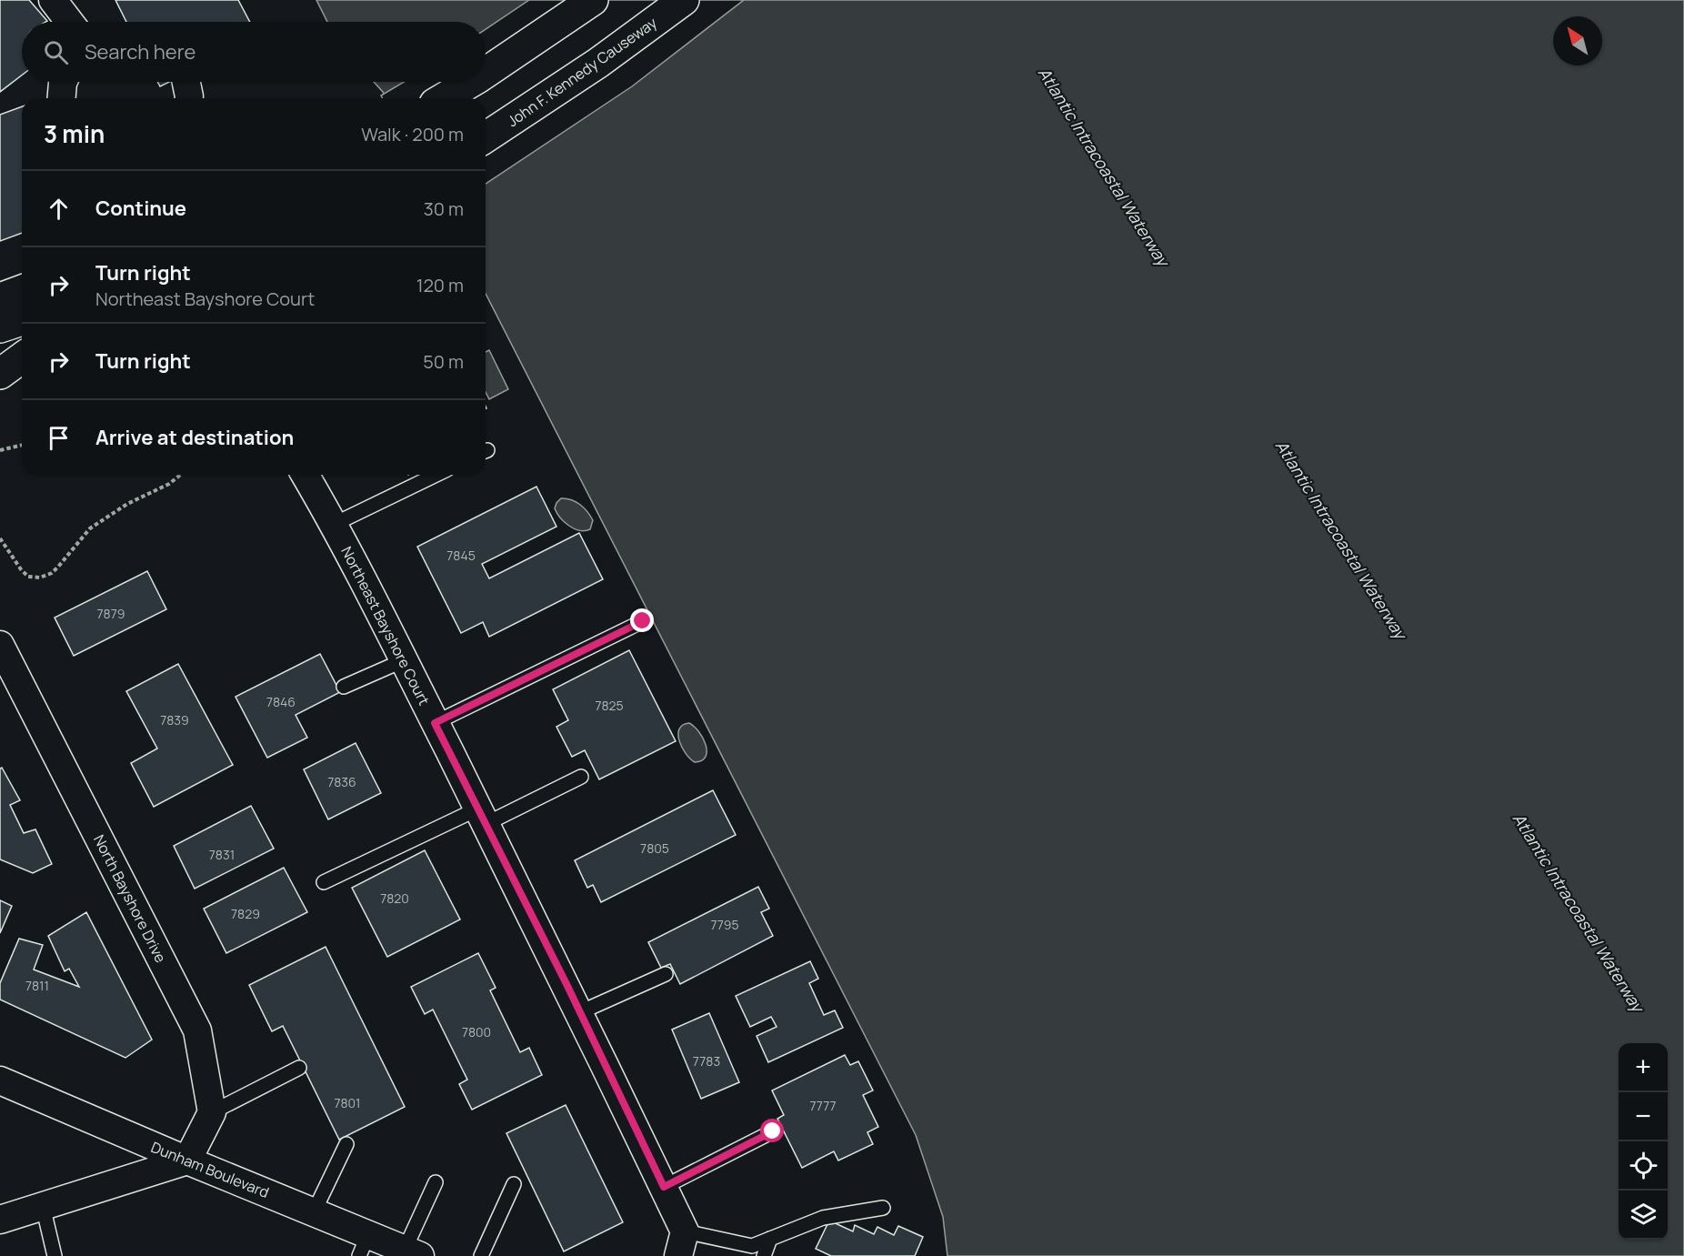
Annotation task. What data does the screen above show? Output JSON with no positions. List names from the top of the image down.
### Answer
{
  "streets": {
    "main road": ["John F. Kennedy Causeway"],
    "street": ["Northeast Bayshore Court", "North Bayshore Drive", "Dunham Boulevard"]
  },
  "water": ["Atlantic Intracoastal Waterway"],
  "house_numbers": [
    "7845",
    "7879",
    "7846",
    "7825",
    "7839",
    "7836",
    "7805",
    "7831",
    "7820",
    "7829",
    "7795",
    "7811",
    "7800",
    "7783",
    "7801",
    "7777"
  ],
  "north": "top left",
  "page": {
    "search": "Search here",
    "heading": ["3 min", "Walk · 200 m"],
    "list": [
      ["Continue", "30 m"],
      ["Turn right", "Northeast Bayshore Court", "120 m"],
      ["Turn right", "50 m"],
      "Arrive at destination"
    ],
    "map_buttons": ["+", "−"]
  }
}
